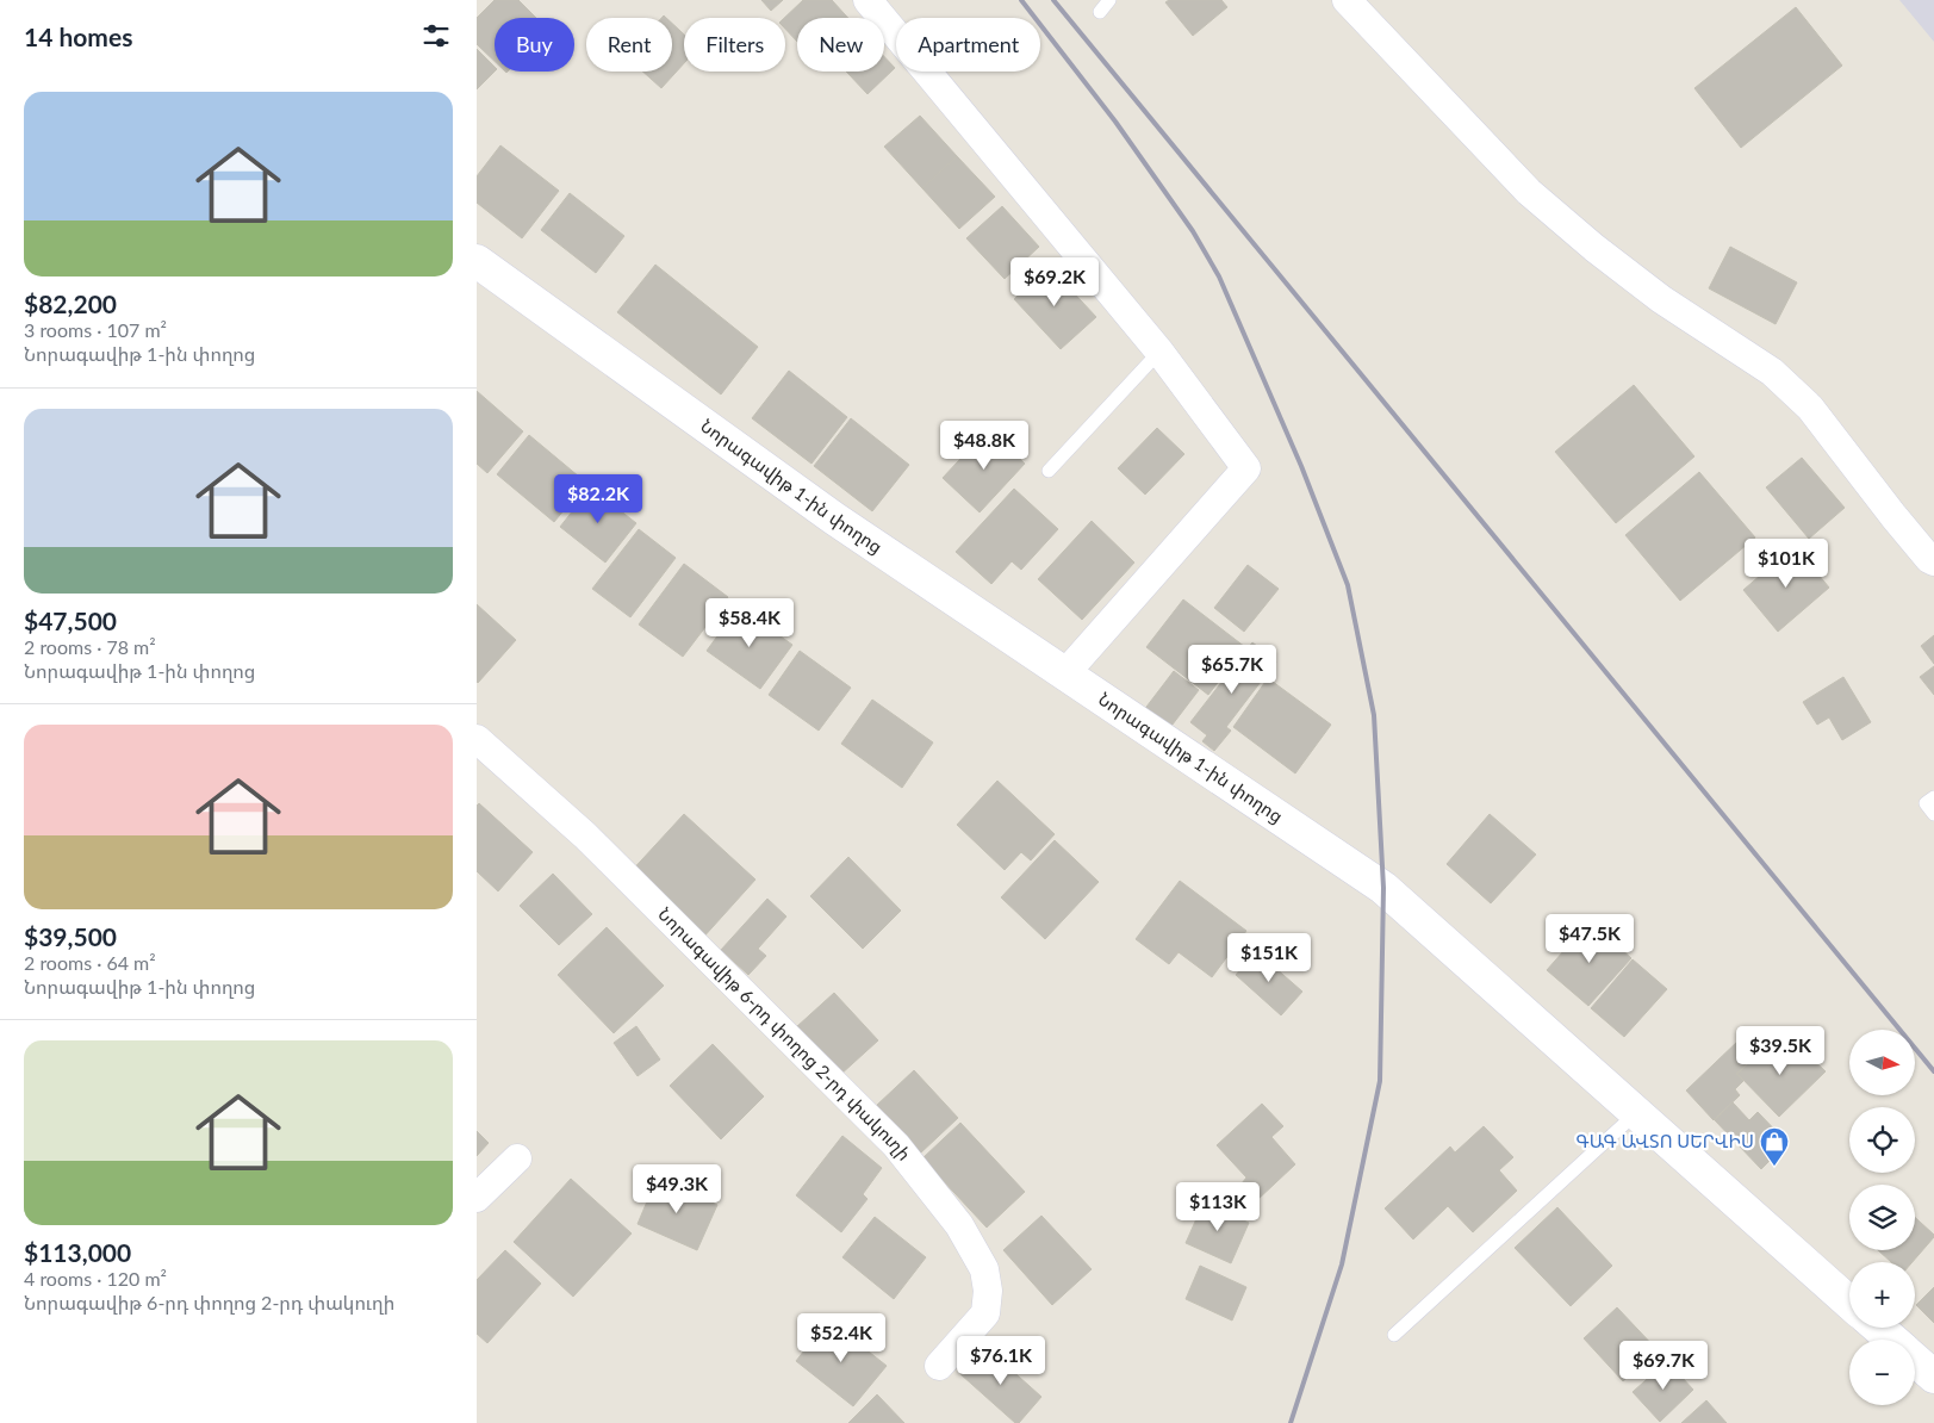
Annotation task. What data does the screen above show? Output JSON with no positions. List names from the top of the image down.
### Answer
{
  "streets": {
    "main road": ["Նորագավիթ 1-ին փողոց"],
    "street": ["Նորագավիթ 6-րդ փողոց 2-րդ փակուղի"]
  },
  "places": {
    "shop": ["ԳԱԳ ԱՎՏՈ ՍԵՐՎԻՍ"]
  },
  "north": "right",
  "page": {
    "heading": "14 homes",
    "chip": [
      "Buy",
      "Rent",
      "Filters",
      "New",
      "Apartment"
    ],
    "list": [
      {
        "name": "$82,200",
        "note": "3 rooms · 107 m² · Նորագավիթ 1-ին փողոց"
      },
      {
        "name": "$47,500",
        "note": "2 rooms · 78 m² · Նորագավիթ 1-ին փողոց"
      },
      {
        "name": "$39,500",
        "note": "2 rooms · 64 m² · Նորագավիթ 1-ին փողոց"
      },
      {
        "name": "$113,000",
        "note": "4 rooms · 120 m² · Նորագավիթ 6-րդ փողոց 2-րդ փակուղի"
      }
    ],
    "price": [
      "$69.2K",
      "$48.8K",
      "$82.2K",
      "$101K",
      "$58.4K",
      "$65.7K",
      "$47.5K",
      "$151K",
      "$39.5K",
      "$49.3K",
      "$113K",
      "$52.4K",
      "$76.1K",
      "$69.7K"
    ],
    "map_buttons": ["+", "−"]
  }
}
